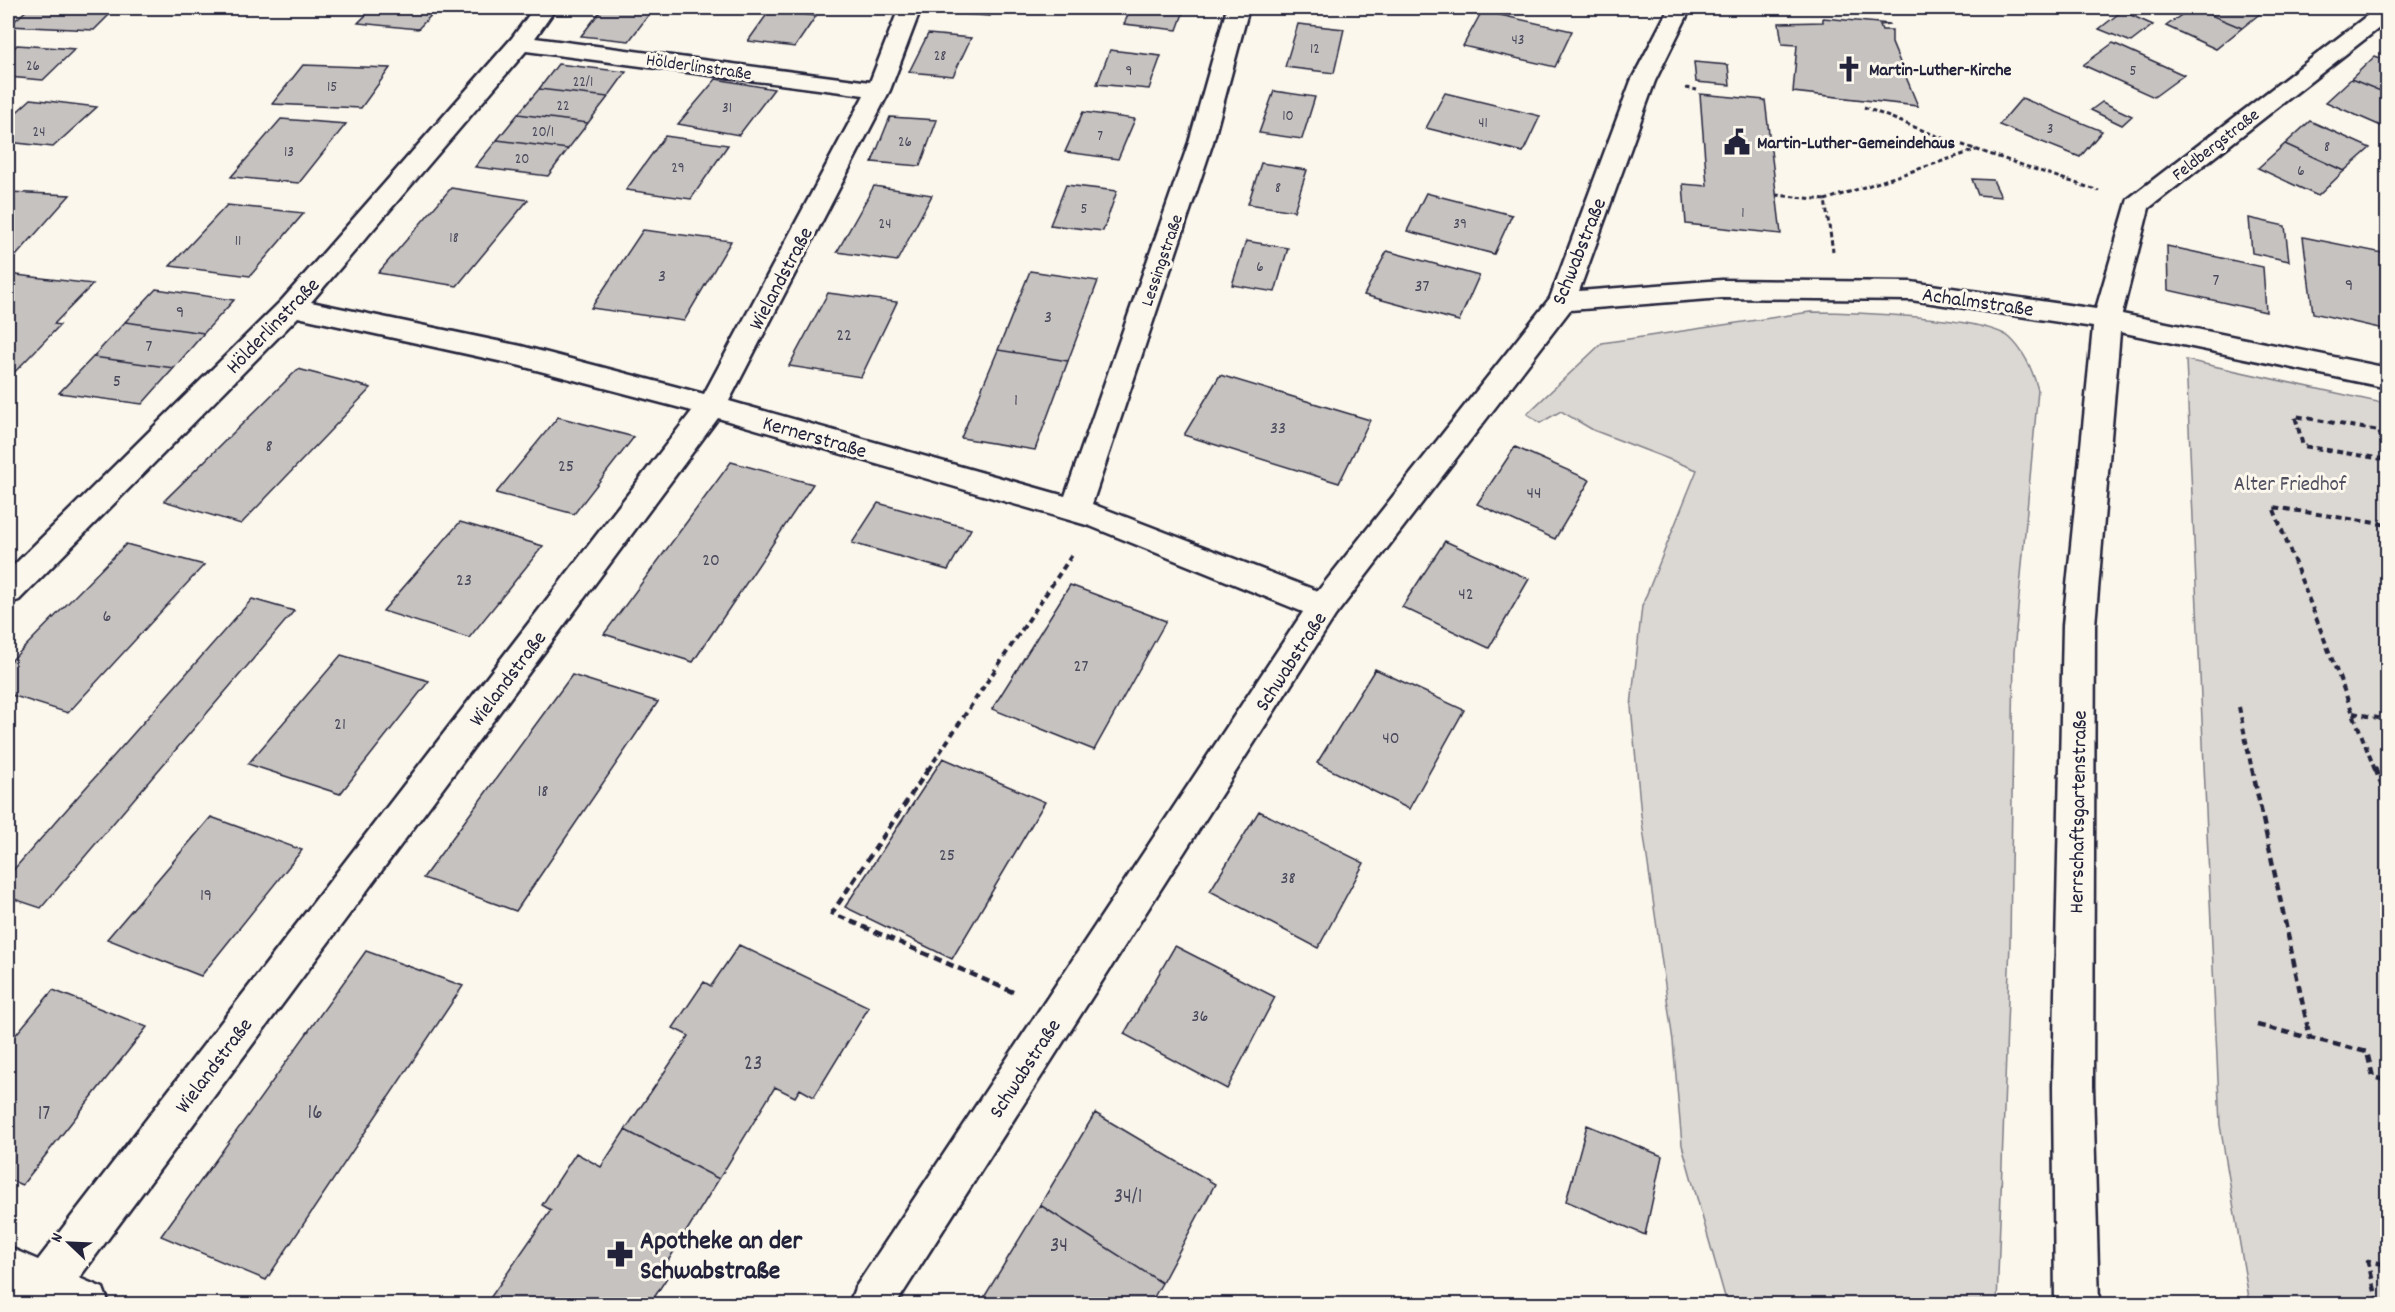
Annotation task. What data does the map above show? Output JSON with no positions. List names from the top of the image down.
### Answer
{
  "streets": {
    "street": [
      "Hölderlinstraße",
      "Feldbergstraße",
      "Schwabstraße",
      "Lessingstraße",
      "Wielandstraße",
      "Achalmstraße",
      "Kernerstraße",
      "Herrschaftsgartenstraße"
    ]
  },
  "crossings": [
    ["Hölderlinstraße", "Wielandstraße"],
    ["Hölderlinstraße", "Kernerstraße"],
    ["Feldbergstraße", "Achalmstraße"],
    ["Feldbergstraße", "Herrschaftsgartenstraße"],
    ["Schwabstraße", "Achalmstraße"],
    ["Schwabstraße", "Kernerstraße"],
    ["Lessingstraße", "Kernerstraße"],
    ["Wielandstraße", "Kernerstraße"],
    ["Achalmstraße", "Herrschaftsgartenstraße"]
  ],
  "parks": ["Alter Friedhof"],
  "places": {
    "church": ["Martin-Luther-Kirche"],
    "public building": ["Martin-Luther-Gemeindehaus"],
    "pharmacy": ["Apotheke an der Schwabstraße"]
  },
  "house_numbers": [
    "43",
    "12",
    "28",
    "26",
    "9",
    "5",
    "22/1",
    "15",
    "22",
    "31",
    "10",
    "41",
    "3",
    "24",
    "20/1",
    "7",
    "26",
    "8",
    "13",
    "20",
    "29",
    "6",
    "8",
    "5",
    "1",
    "24",
    "39",
    "18",
    "11",
    "6",
    "3",
    "7",
    "9",
    "37",
    "9",
    "3",
    "22",
    "7",
    "5",
    "1",
    "33",
    "8",
    "25",
    "44",
    "20",
    "23",
    "42",
    "6",
    "27",
    "21",
    "40",
    "18",
    "25",
    "38",
    "19",
    "36",
    "23",
    "16",
    "17",
    "34/1",
    "34"
  ],
  "north": "top left"
}
